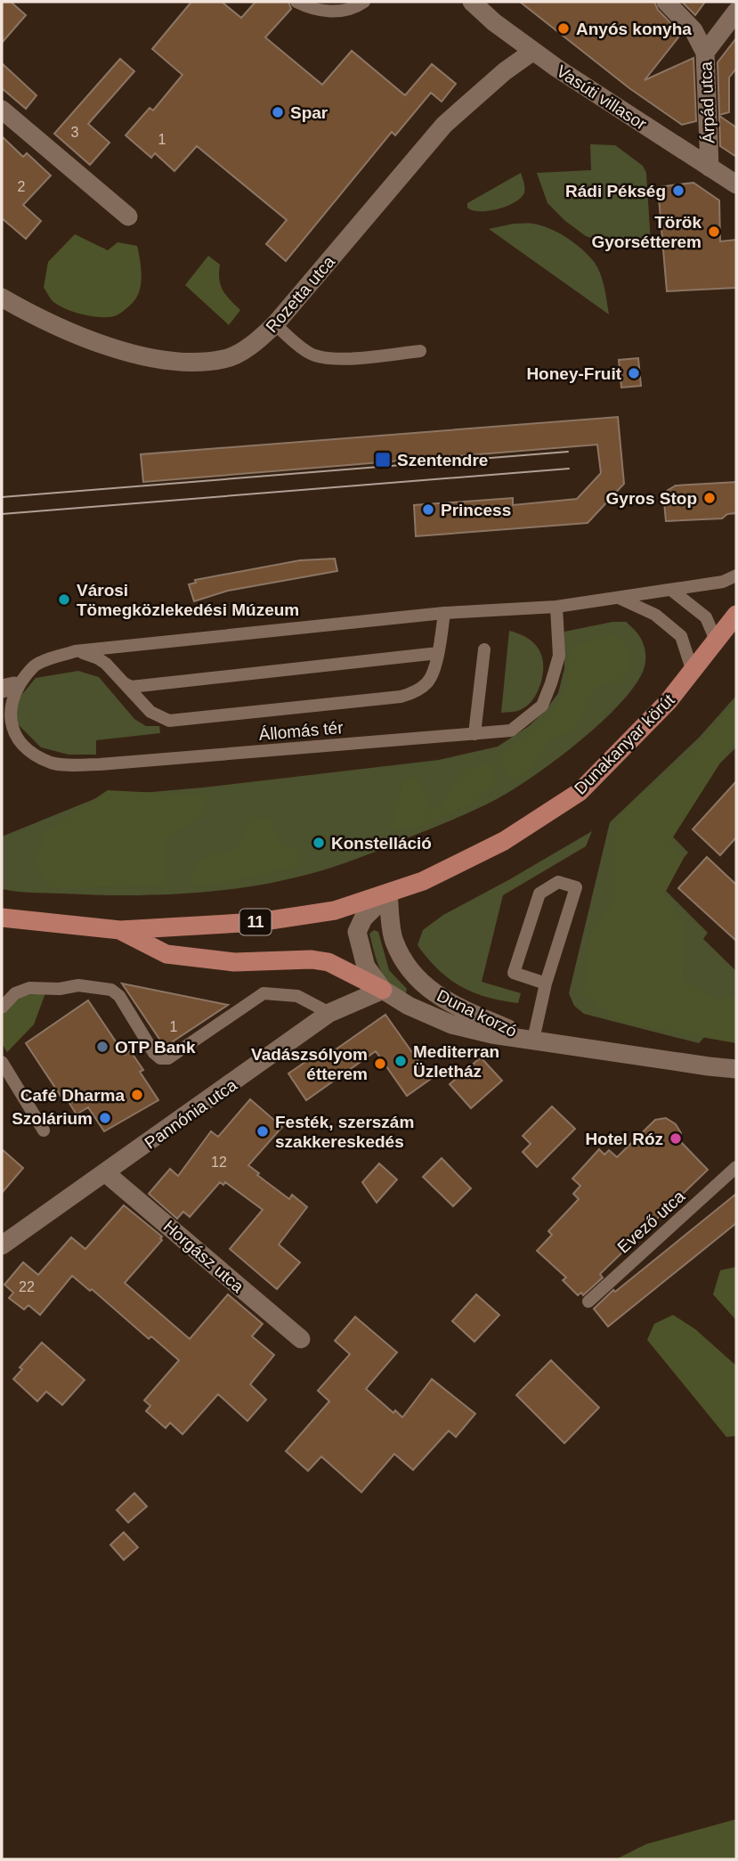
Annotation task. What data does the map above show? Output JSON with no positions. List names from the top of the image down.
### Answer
{
  "streets": {
    "main road": ["Dunakanyar körút", "11"],
    "street": [
      "Vasúti villasor",
      "Árpád utca",
      "Rozetta utca",
      "Duna korzó",
      "Pannónia utca",
      "Horgász utca"
    ],
    "lane": ["Állomás tér", "Evező utca"]
  },
  "crossings": [
    ["Vasúti villasor", "Árpád utca"],
    ["Vasúti villasor", "Rozetta utca"],
    ["Dunakanyar körút", "11"],
    ["Dunakanyar körút", "Duna korzó"],
    ["11", "Duna korzó"],
    ["Duna korzó", "Pannónia utca"],
    ["Pannónia utca", "Horgász utca"]
  ],
  "places": {
    "other": [
      "Anyós konyha",
      "Spar",
      "Rádi Pékség",
      "Török Gyorsétterem",
      "Honey-Fruit",
      "Gyros Stop",
      "Princess",
      "Városi Tömegközlekedési Múzeum",
      "Konstelláció",
      "OTP Bank",
      "Mediterran Üzletház",
      "Vadászsólyom étterem",
      "Café Dharma",
      "Szolárium",
      "Festék, szerszám szakkereskedés",
      "Hotel Róz"
    ],
    "transit": ["Szentendre"]
  },
  "house_numbers": [
    "3",
    "1",
    "2",
    "1",
    "12",
    "22"
  ]
}
